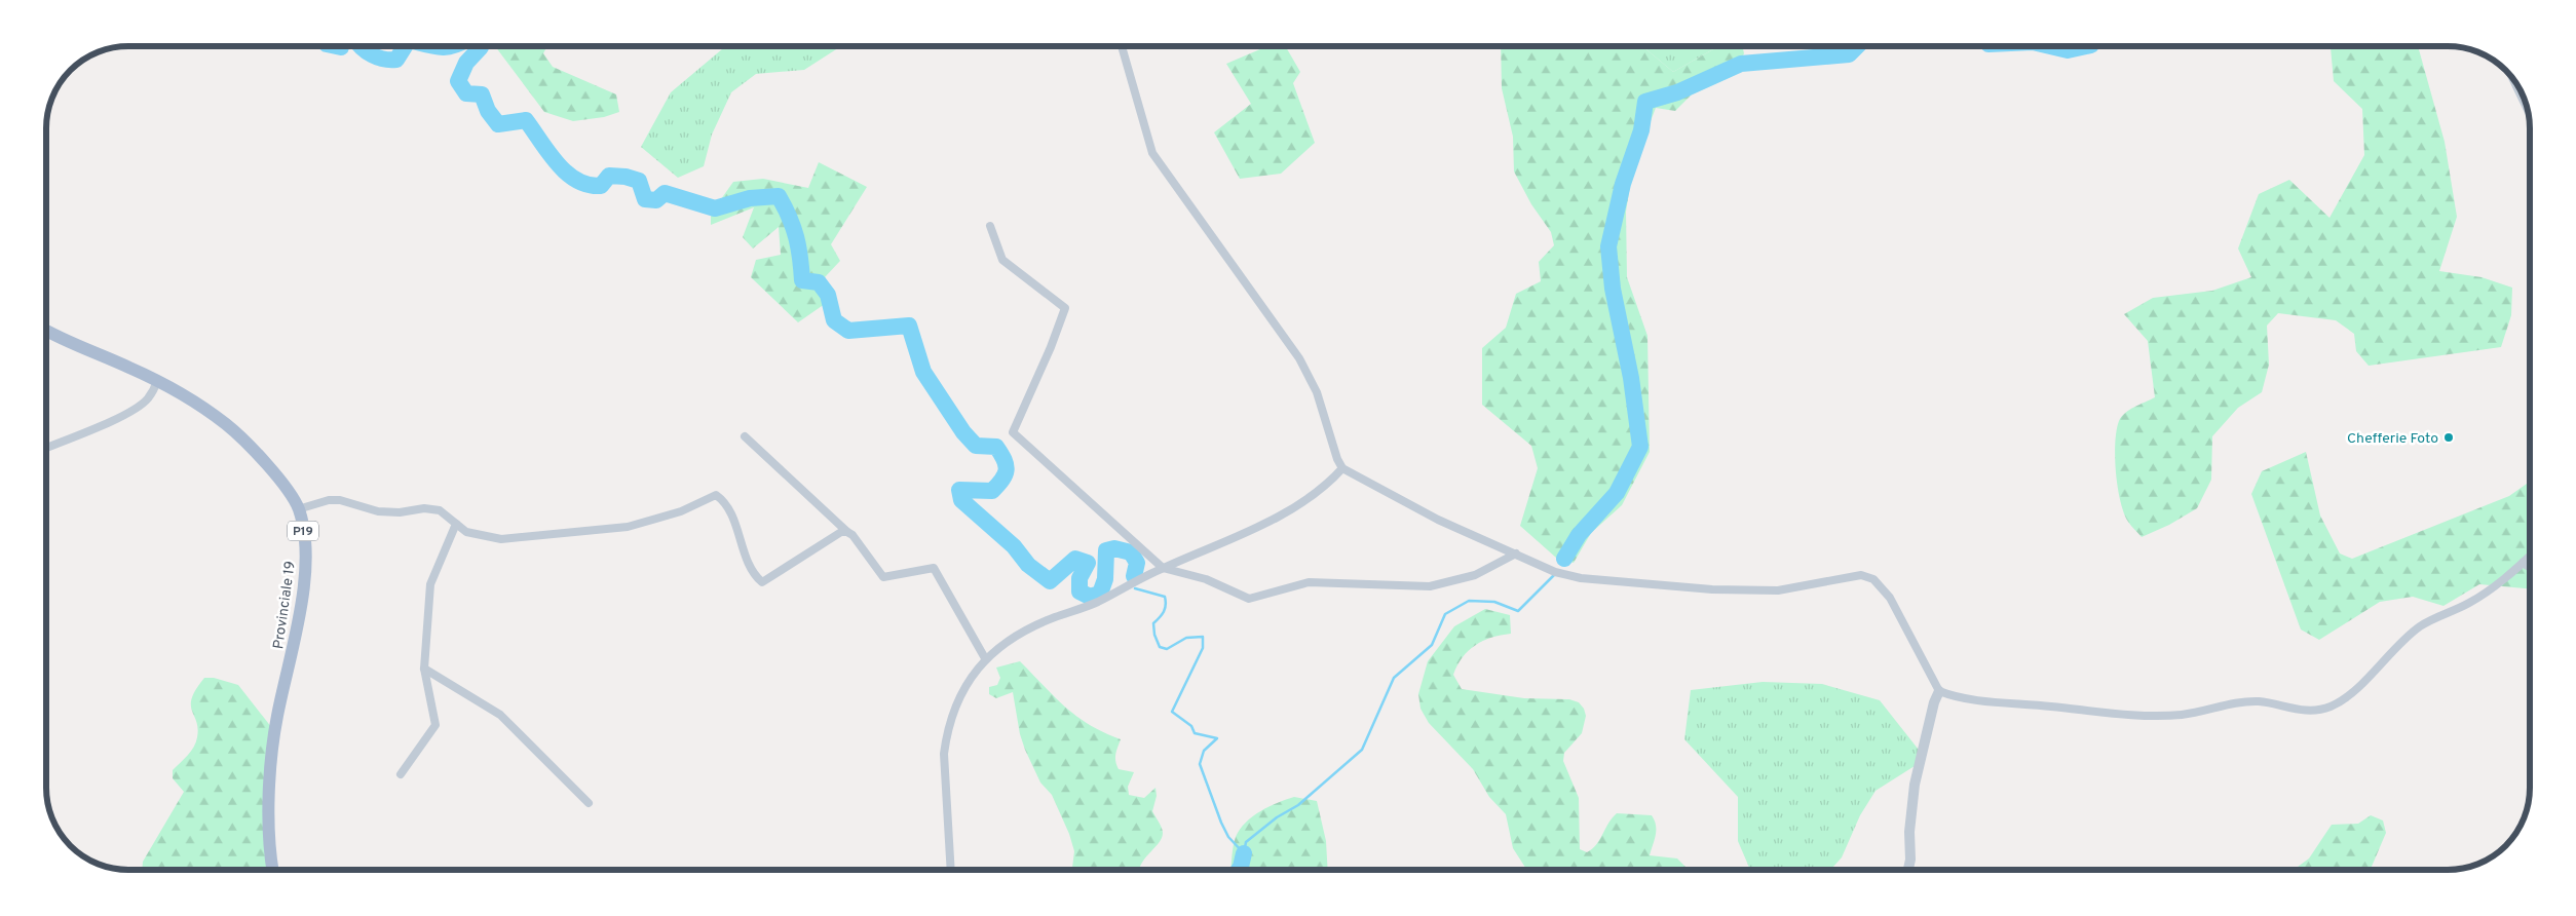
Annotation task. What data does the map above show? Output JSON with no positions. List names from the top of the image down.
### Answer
{
  "streets": {
    "main road": ["P19", "Provinciale 19"]
  },
  "places": ["Chefferie Foto"]
}
